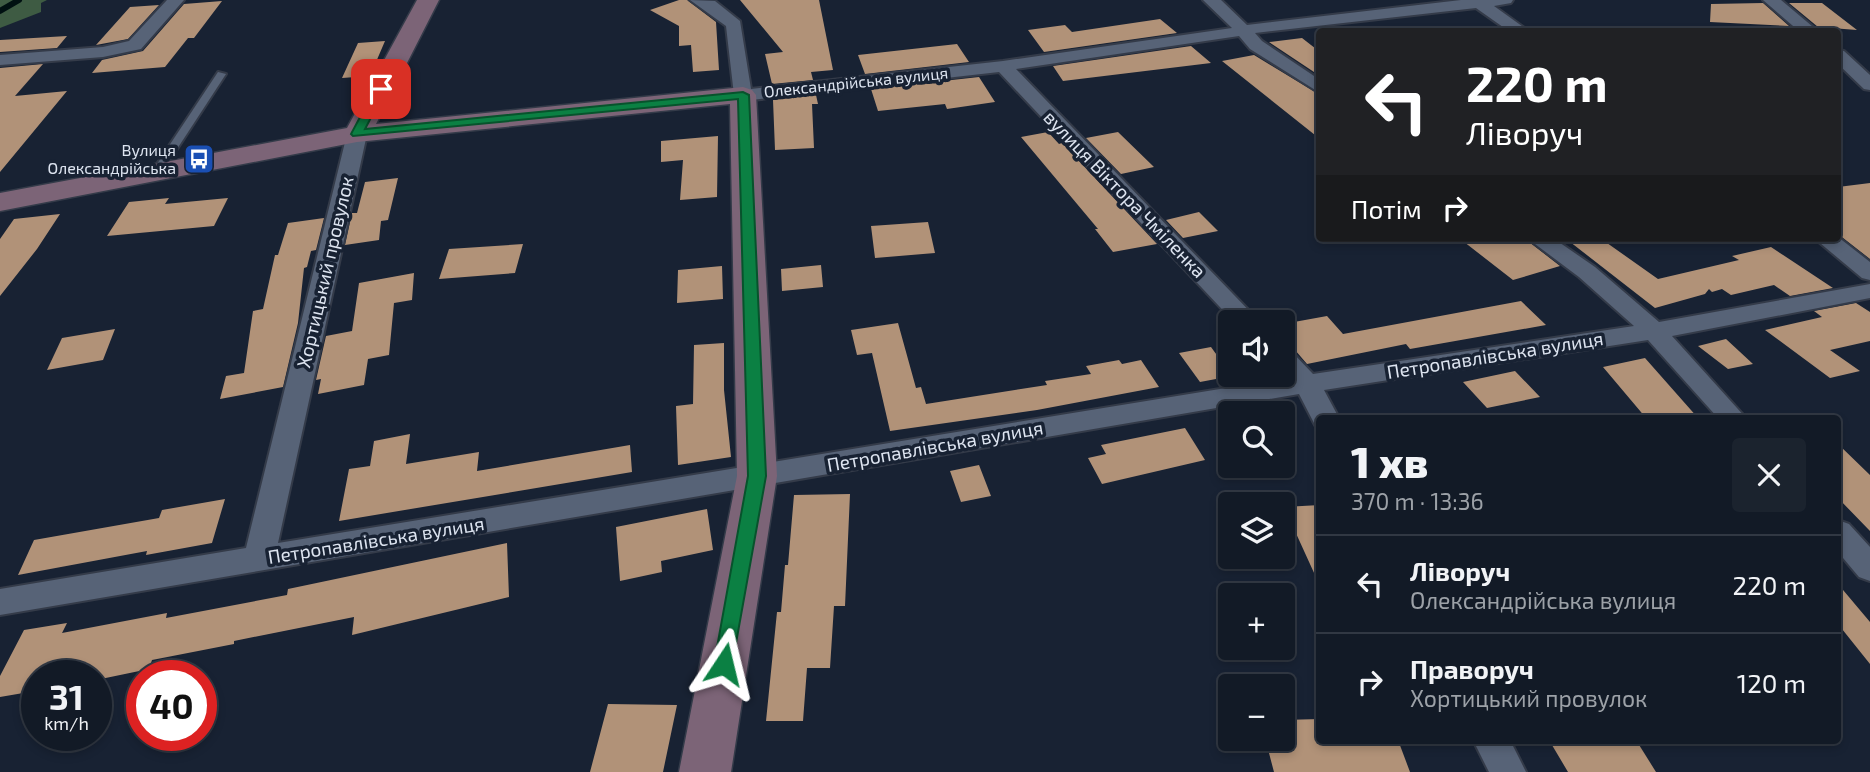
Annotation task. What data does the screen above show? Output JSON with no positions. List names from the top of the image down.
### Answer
{
  "streets": {
    "street": [
      "Олександрійська вулиця",
      "вулиця Віктора Чміленка",
      "Хортицький провулок",
      "Петропавлівська вулиця"
    ]
  },
  "crossings": [
    ["Олександрійська вулиця", "вулиця Віктора Чміленка"],
    ["Олександрійська вулиця", "Хортицький провулок"],
    ["Хортицький провулок", "Петропавлівська вулиця"]
  ],
  "places": {
    "bus stop": ["Вулиця Олександрійська"]
  },
  "page": {
    "turn": ["220 m", "Ліворуч"],
    "then": "Потім",
    "map_buttons": ["+", "−"],
    "heading": ["1 хв", "370 m · 13:36"],
    "list": [
      {
        "name": "Ліворуч",
        "note": "Олександрійська вулиця",
        "value": "220 m"
      },
      {
        "name": "Праворуч",
        "note": "Хортицький провулок",
        "value": "120 m"
      }
    ],
    "speed": "31 km/h",
    "limit": "40"
  }
}
